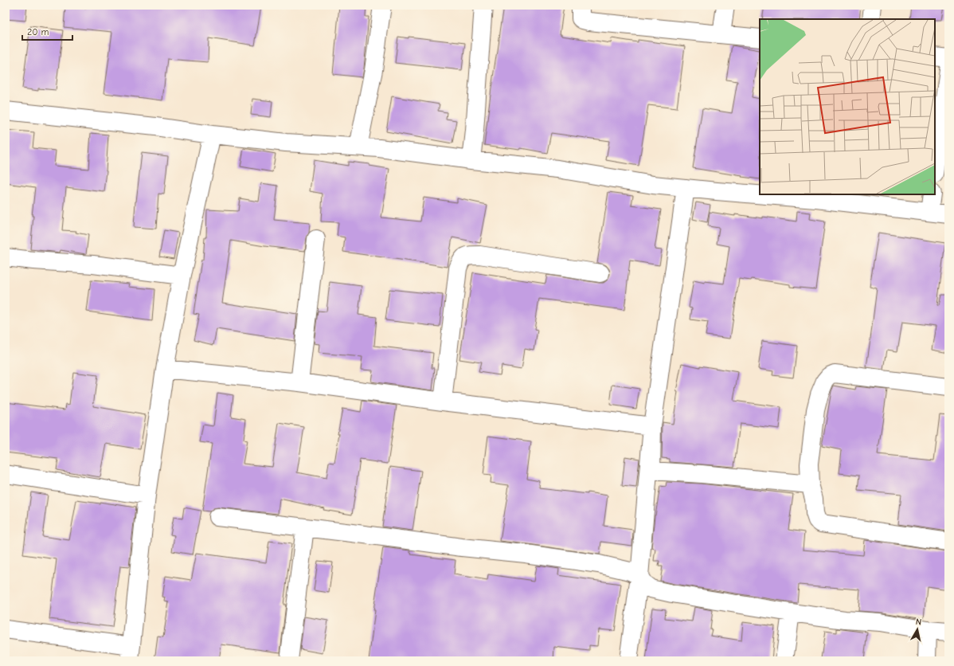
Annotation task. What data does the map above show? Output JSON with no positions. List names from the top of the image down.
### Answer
{
  "scale_bar": "20 m",
  "north": "top"
}
